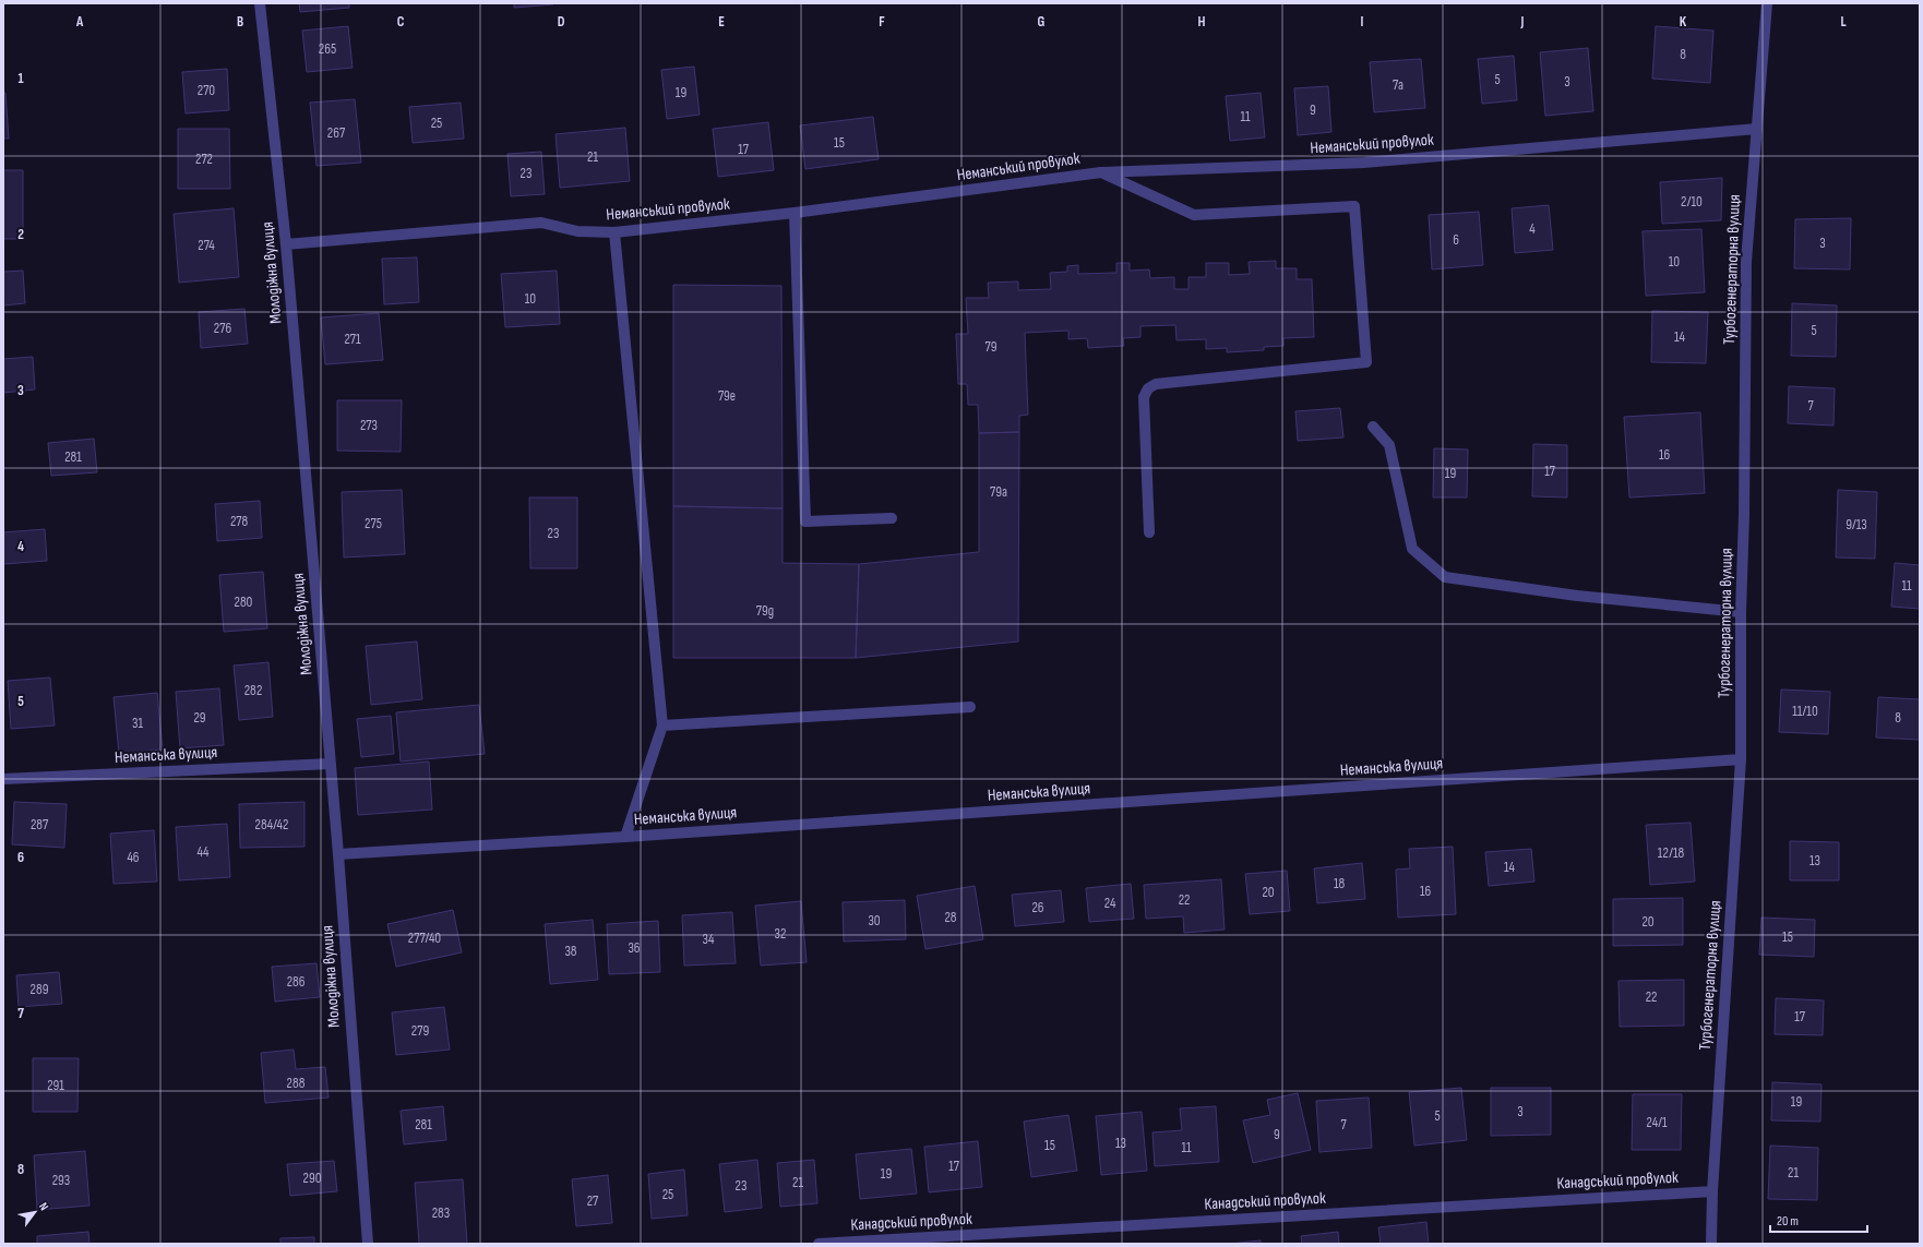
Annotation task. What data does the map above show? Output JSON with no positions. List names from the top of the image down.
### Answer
{
  "streets": {
    "street": [
      "Неманський провулок",
      "Турбогенераторна вулиця",
      "Молодіжна вулиця",
      "Неманська вулиця",
      "Канадський провулок"
    ]
  },
  "crossings": [
    ["Неманський провулок", "Турбогенераторна вулиця"],
    ["Неманський провулок", "Молодіжна вулиця"],
    ["Турбогенераторна вулиця", "Неманська вулиця"],
    ["Турбогенераторна вулиця", "Канадський провулок"],
    ["Молодіжна вулиця", "Неманська вулиця"]
  ],
  "house_numbers": [
    "265",
    "8",
    "5",
    "3",
    "7а",
    "270",
    "19",
    "9",
    "11",
    "25",
    "267",
    "15",
    "17",
    "21",
    "272",
    "23",
    "2/10",
    "4",
    "6",
    "3",
    "274",
    "10",
    "10",
    "276",
    "5",
    "14",
    "271",
    "79",
    "79е",
    "7",
    "273",
    "16",
    "281",
    "17",
    "19",
    "79а",
    "278",
    "275",
    "9/13",
    "23",
    "11",
    "280",
    "79д",
    "282",
    "11/10",
    "29",
    "8",
    "31",
    "287",
    "284/42",
    "44",
    "12/18",
    "46",
    "13",
    "14",
    "18",
    "16",
    "20",
    "22",
    "24",
    "26",
    "28",
    "30",
    "20",
    "32",
    "15",
    "277/40",
    "34",
    "36",
    "38",
    "286",
    "289",
    "22",
    "17",
    "279",
    "288",
    "291",
    "19",
    "3",
    "5",
    "24/1",
    "281",
    "7",
    "9",
    "13",
    "15",
    "11",
    "17",
    "21",
    "19",
    "290",
    "293",
    "21",
    "23",
    "25",
    "27",
    "283"
  ],
  "scale_bar": "20 m",
  "north": "top right",
  "grid": {
    "columns": [
      "A",
      "B",
      "C",
      "D",
      "E",
      "F",
      "G",
      "H",
      "I",
      "J",
      "K",
      "L"
    ],
    "rows": [
      "1",
      "2",
      "3",
      "4",
      "5",
      "6",
      "7",
      "8"
    ]
  }
}
